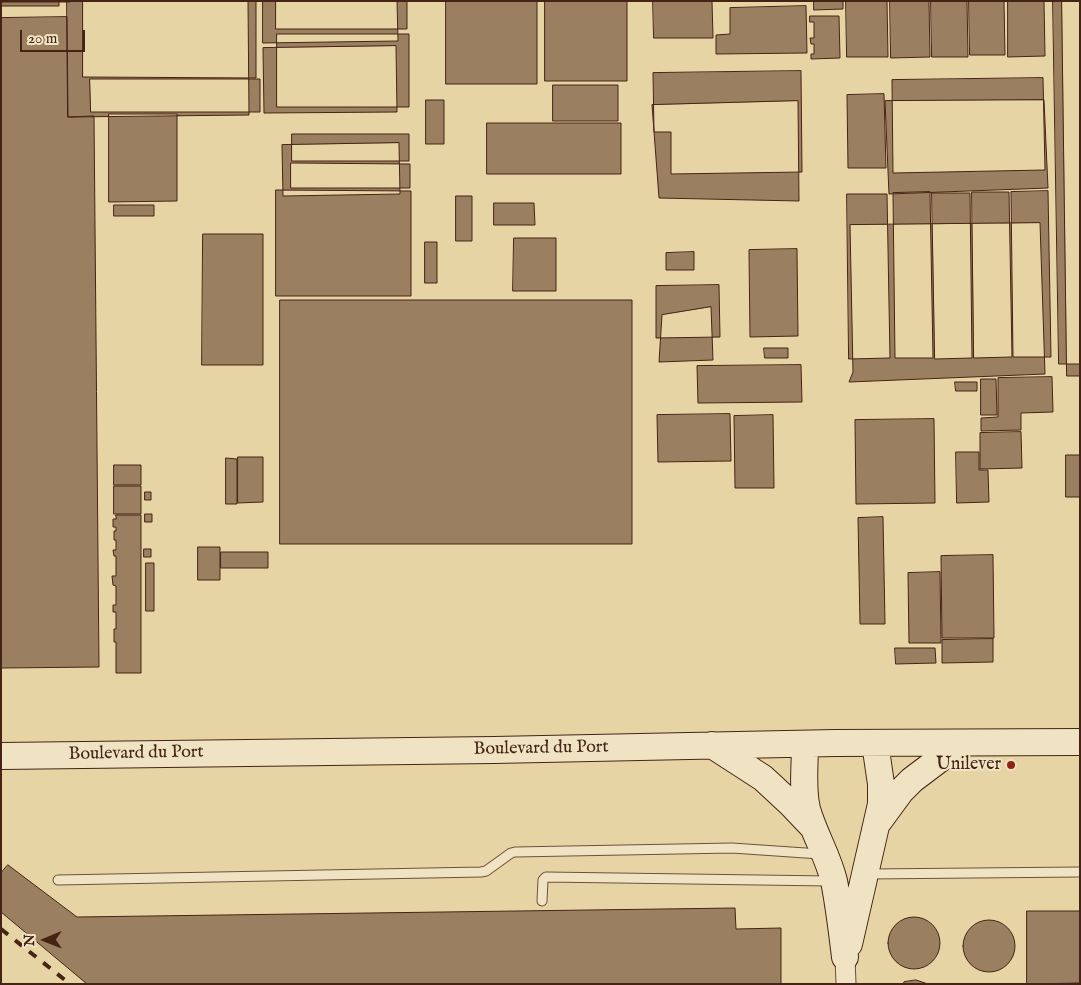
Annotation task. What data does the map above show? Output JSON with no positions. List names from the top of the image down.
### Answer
{
  "streets": {
    "main road": ["Boulevard du Port"]
  },
  "places": ["Unilever"],
  "scale_bar": "20 m",
  "north": "left"
}
